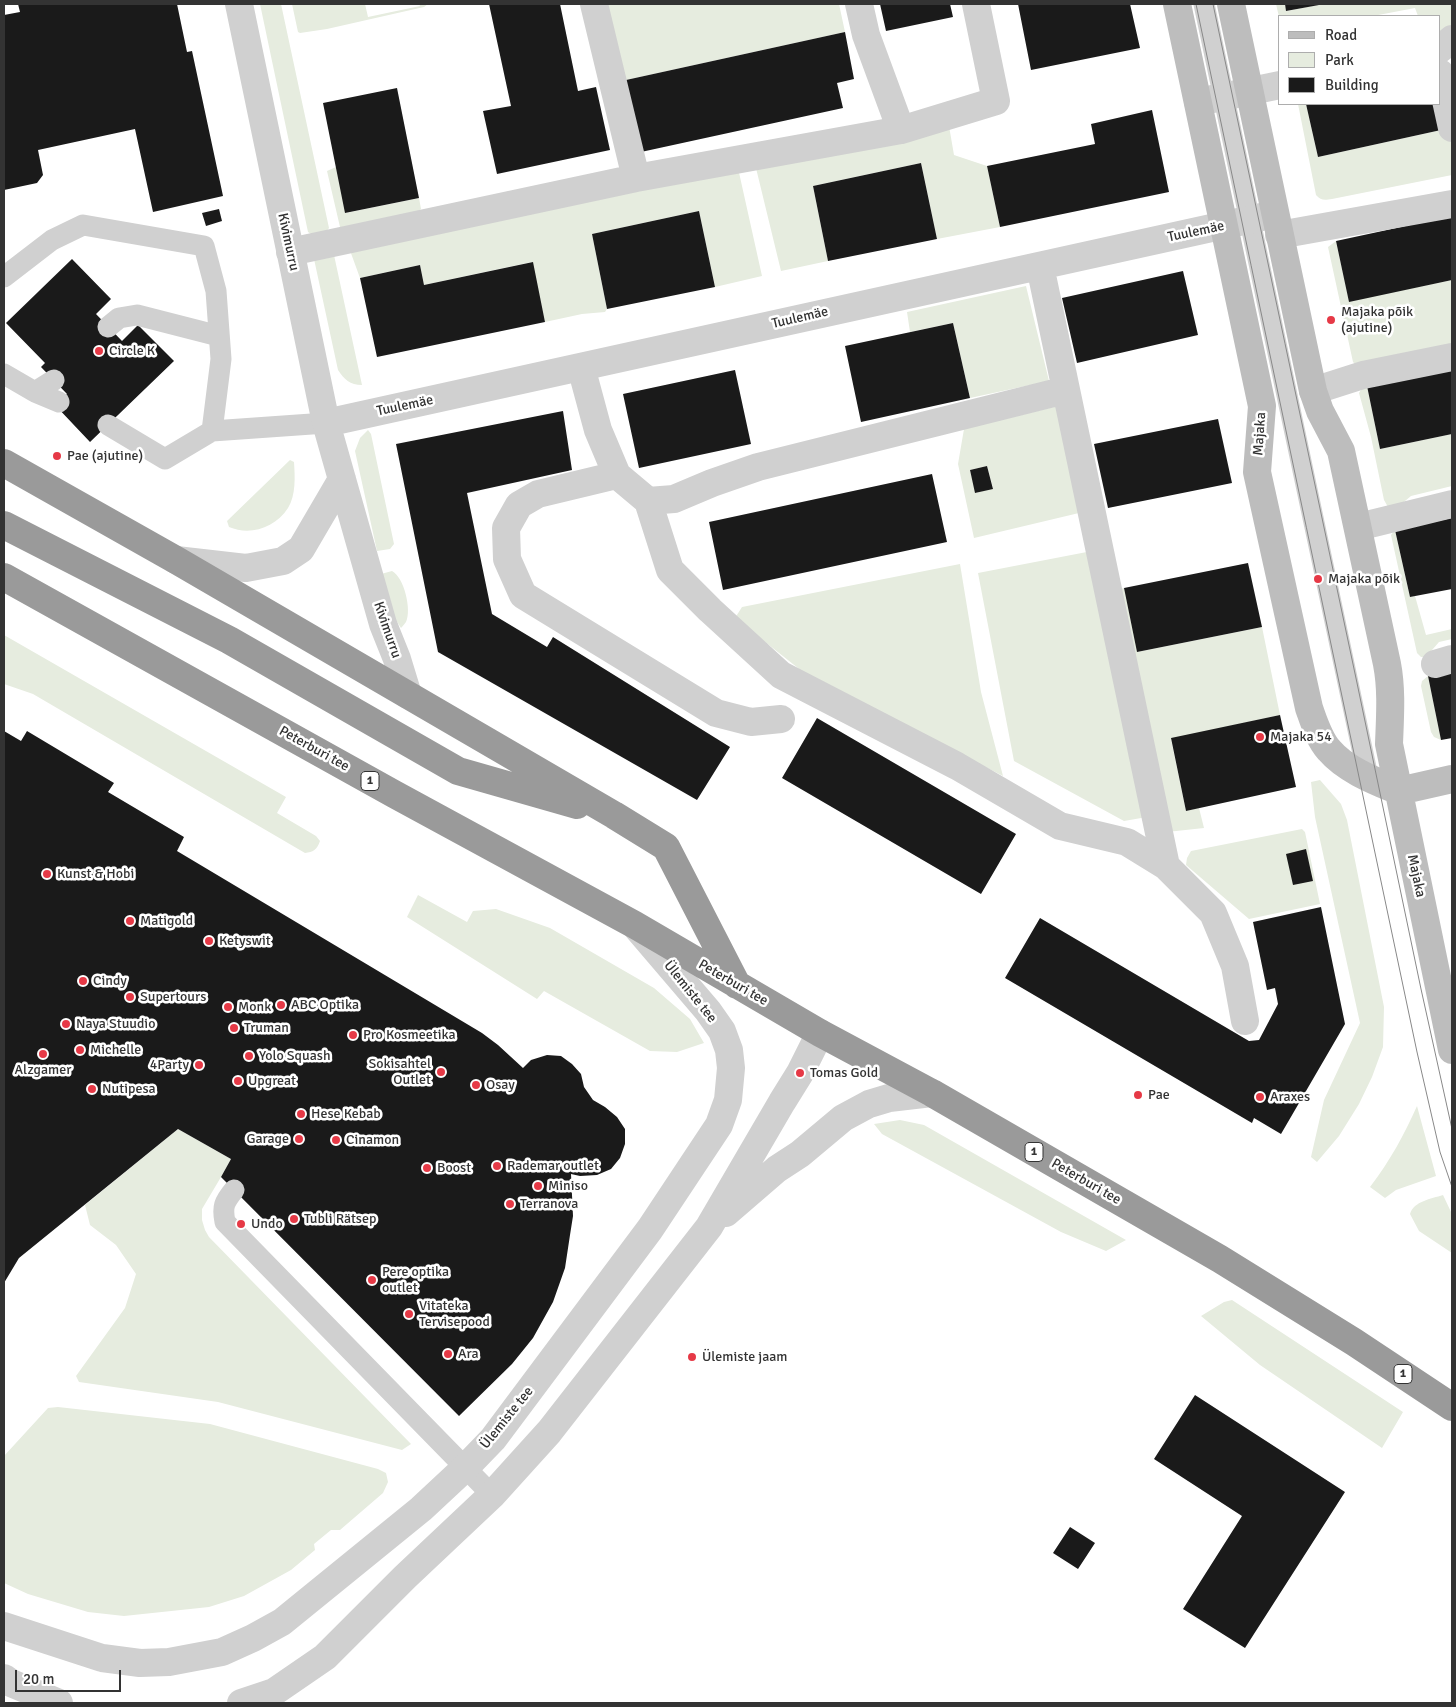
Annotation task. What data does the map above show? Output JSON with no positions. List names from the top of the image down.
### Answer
{
  "streets": {
    "highway": ["Peterburi tee", "1"],
    "street": [
      "Tuulemäe",
      "Kivimurru",
      "Majaka",
      "Ülemiste tee"
    ]
  },
  "crossings": [
    ["Tuulemäe", "Kivimurru"],
    ["Tuulemäe", "Majaka"],
    ["Peterburi tee", "Ülemiste tee"]
  ],
  "places": [
    "Majaka põik (ajutine)",
    "Circle K",
    "Pae (ajutine)",
    "Majaka põik",
    "Majaka 54",
    "Kunst & Hobi",
    "Matigold",
    "Ketyswit",
    "Cindy",
    "Supertours",
    "ABC Optika",
    "Monk",
    "Naya Stuudio",
    "Truman",
    "Pro Kosmeetika",
    "Michelle",
    "Alzgamer",
    "Yolo Squash",
    "4Party",
    "Sokisahtel Outlet",
    "Tomas Gold",
    "Upgreat",
    "Osay",
    "Nutipesa",
    "Pae",
    "Araxes",
    "Hese Kebab",
    "Garage",
    "Cinamon",
    "Rademar outlet",
    "Boost",
    "Miniso",
    "Terranova",
    "Tubli Rätsep",
    "Undo",
    "Pere optika outlet",
    "Vitateka Tervisepood",
    "Ara",
    "Ülemiste jaam"
  ],
  "legend": ["Road", "Park", "Building"],
  "scale_bar": "20 m"
}
